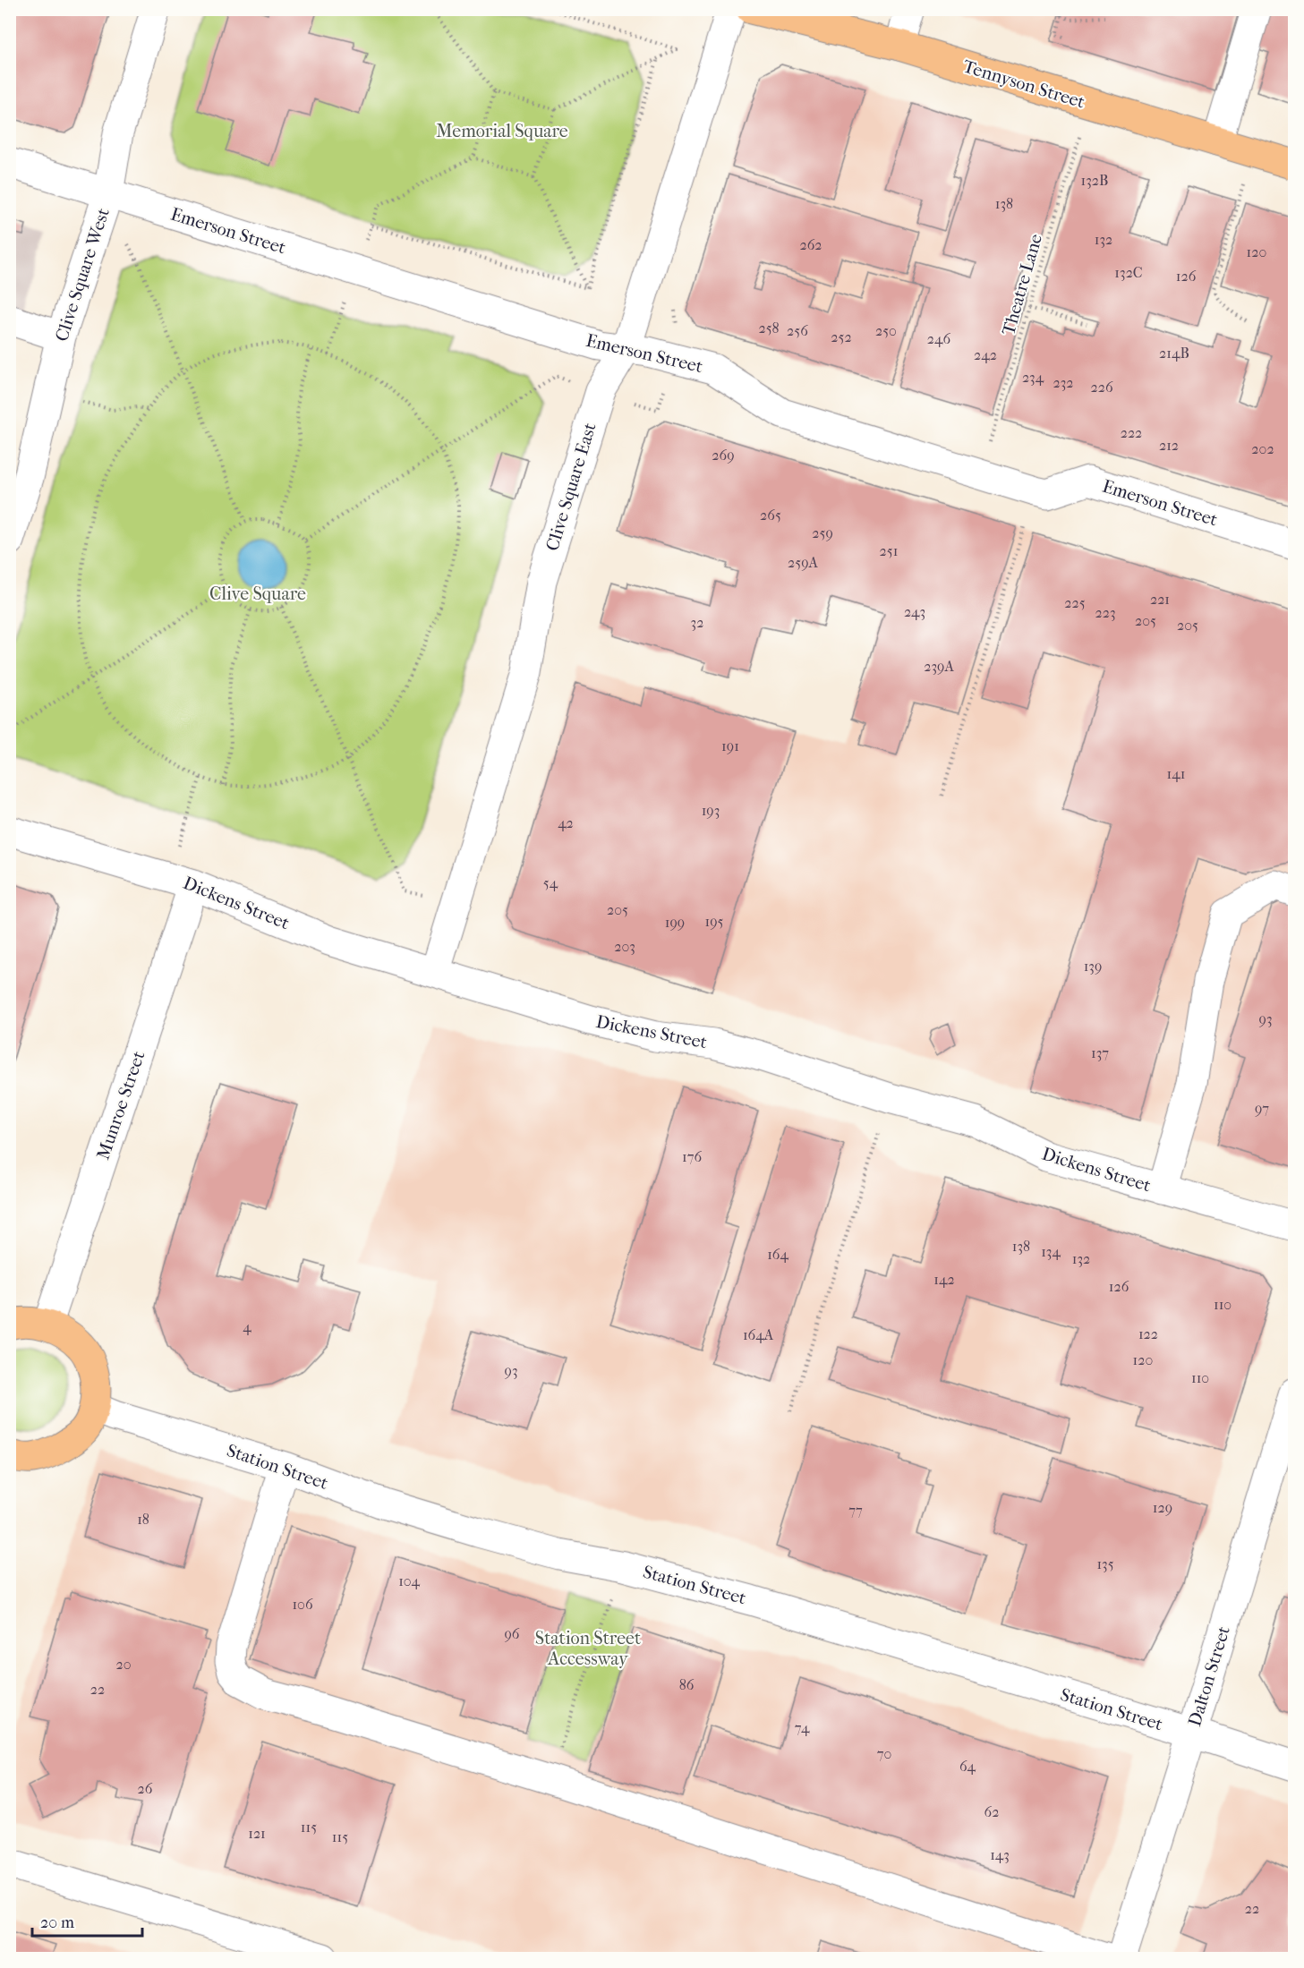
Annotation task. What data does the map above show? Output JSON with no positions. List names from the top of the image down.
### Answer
{
  "streets": {
    "main road": ["Tennyson Street"],
    "street": [
      "Emerson Street",
      "Clive Square West",
      "Clive Square East",
      "Dickens Street",
      "Munroe Street",
      "Station Street",
      "Dalton Street"
    ],
    "path": ["Theatre Lane"]
  },
  "crossings": [
    ["Tennyson Street", "Theatre Lane"],
    ["Emerson Street", "Clive Square West"],
    ["Emerson Street", "Theatre Lane"],
    ["Emerson Street", "Clive Square East"],
    ["Clive Square East", "Dickens Street"],
    ["Dickens Street", "Munroe Street"],
    ["Station Street", "Dalton Street"]
  ],
  "parks": ["Memorial Square", "Clive Square", "Station Street Accessway"],
  "house_numbers": [
    "132B",
    "138",
    "132",
    "262",
    "120",
    "132C",
    "126",
    "258",
    "256",
    "250",
    "252",
    "246",
    "214B",
    "242",
    "234",
    "232",
    "226",
    "222",
    "212",
    "202",
    "269",
    "265",
    "259",
    "251",
    "259A",
    "221",
    "225",
    "243",
    "223",
    "205",
    "32",
    "205",
    "239A",
    "191",
    "141",
    "193",
    "42",
    "54",
    "205",
    "195",
    "199",
    "203",
    "139",
    "93",
    "137",
    "97",
    "176",
    "138",
    "134",
    "164",
    "132",
    "142",
    "126",
    "110",
    "4",
    "122",
    "164A",
    "120",
    "93",
    "110",
    "129",
    "77",
    "18",
    "135",
    "104",
    "106",
    "96",
    "20",
    "86",
    "22",
    "74",
    "70",
    "64",
    "26",
    "62",
    "115",
    "121",
    "115",
    "143",
    "22"
  ],
  "scale_bar": "20 m"
}
